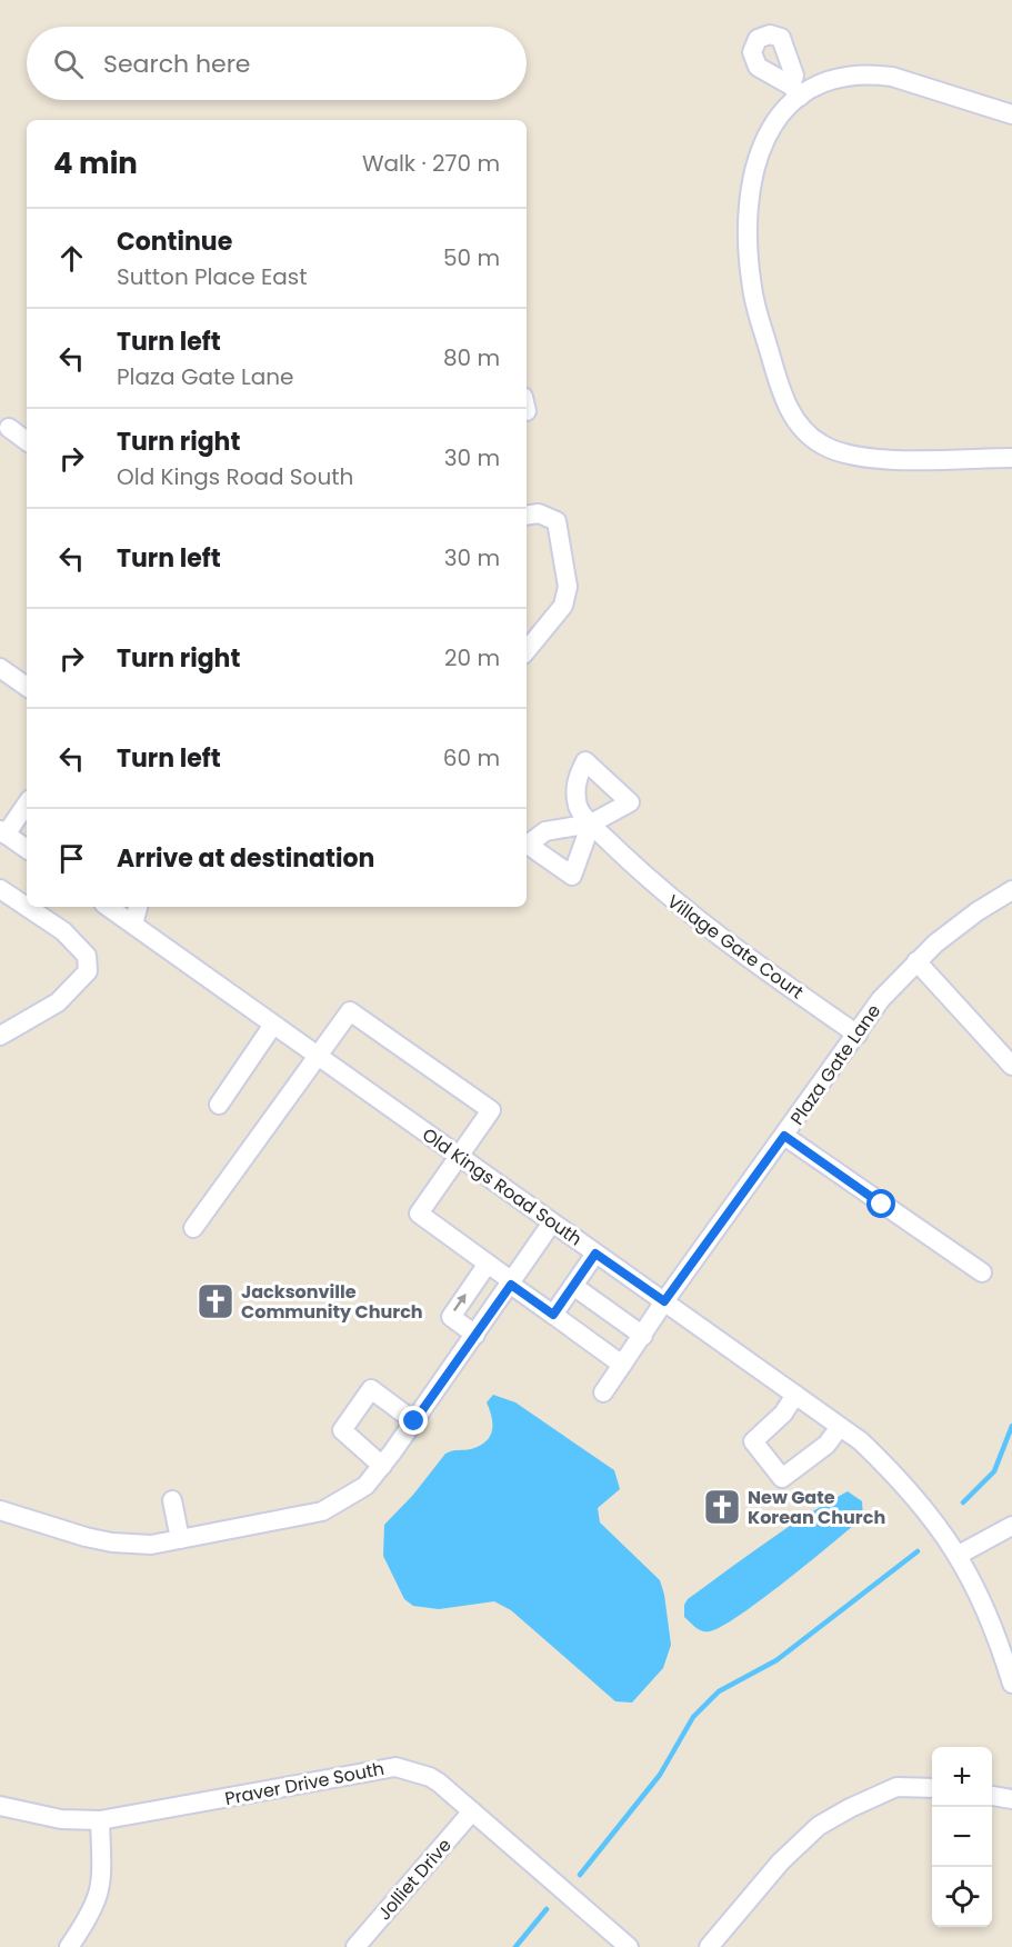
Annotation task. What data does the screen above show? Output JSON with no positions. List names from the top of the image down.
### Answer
{
  "streets": {
    "street": [
      "Village Gate Court",
      "Plaza Gate Lane",
      "Old Kings Road South",
      "Praver Drive South",
      "Jolliet Drive"
    ]
  },
  "crossings": [
    ["Village Gate Court", "Plaza Gate Lane"],
    ["Plaza Gate Lane", "Old Kings Road South"],
    ["Praver Drive South", "Jolliet Drive"]
  ],
  "places": {
    "church": ["Jacksonville Community Church", "New Gate Korean Church"]
  },
  "page": {
    "search": "Search here",
    "heading": ["4 min", "Walk · 270 m"],
    "list": [
      ["Continue", "Sutton Place East", "50 m"],
      ["Turn left", "Plaza Gate Lane", "80 m"],
      ["Turn right", "Old Kings Road South", "30 m"],
      ["Turn left", "30 m"],
      ["Turn right", "20 m"],
      ["Turn left", "60 m"],
      "Arrive at destination"
    ],
    "map_buttons": ["+", "−"]
  }
}
